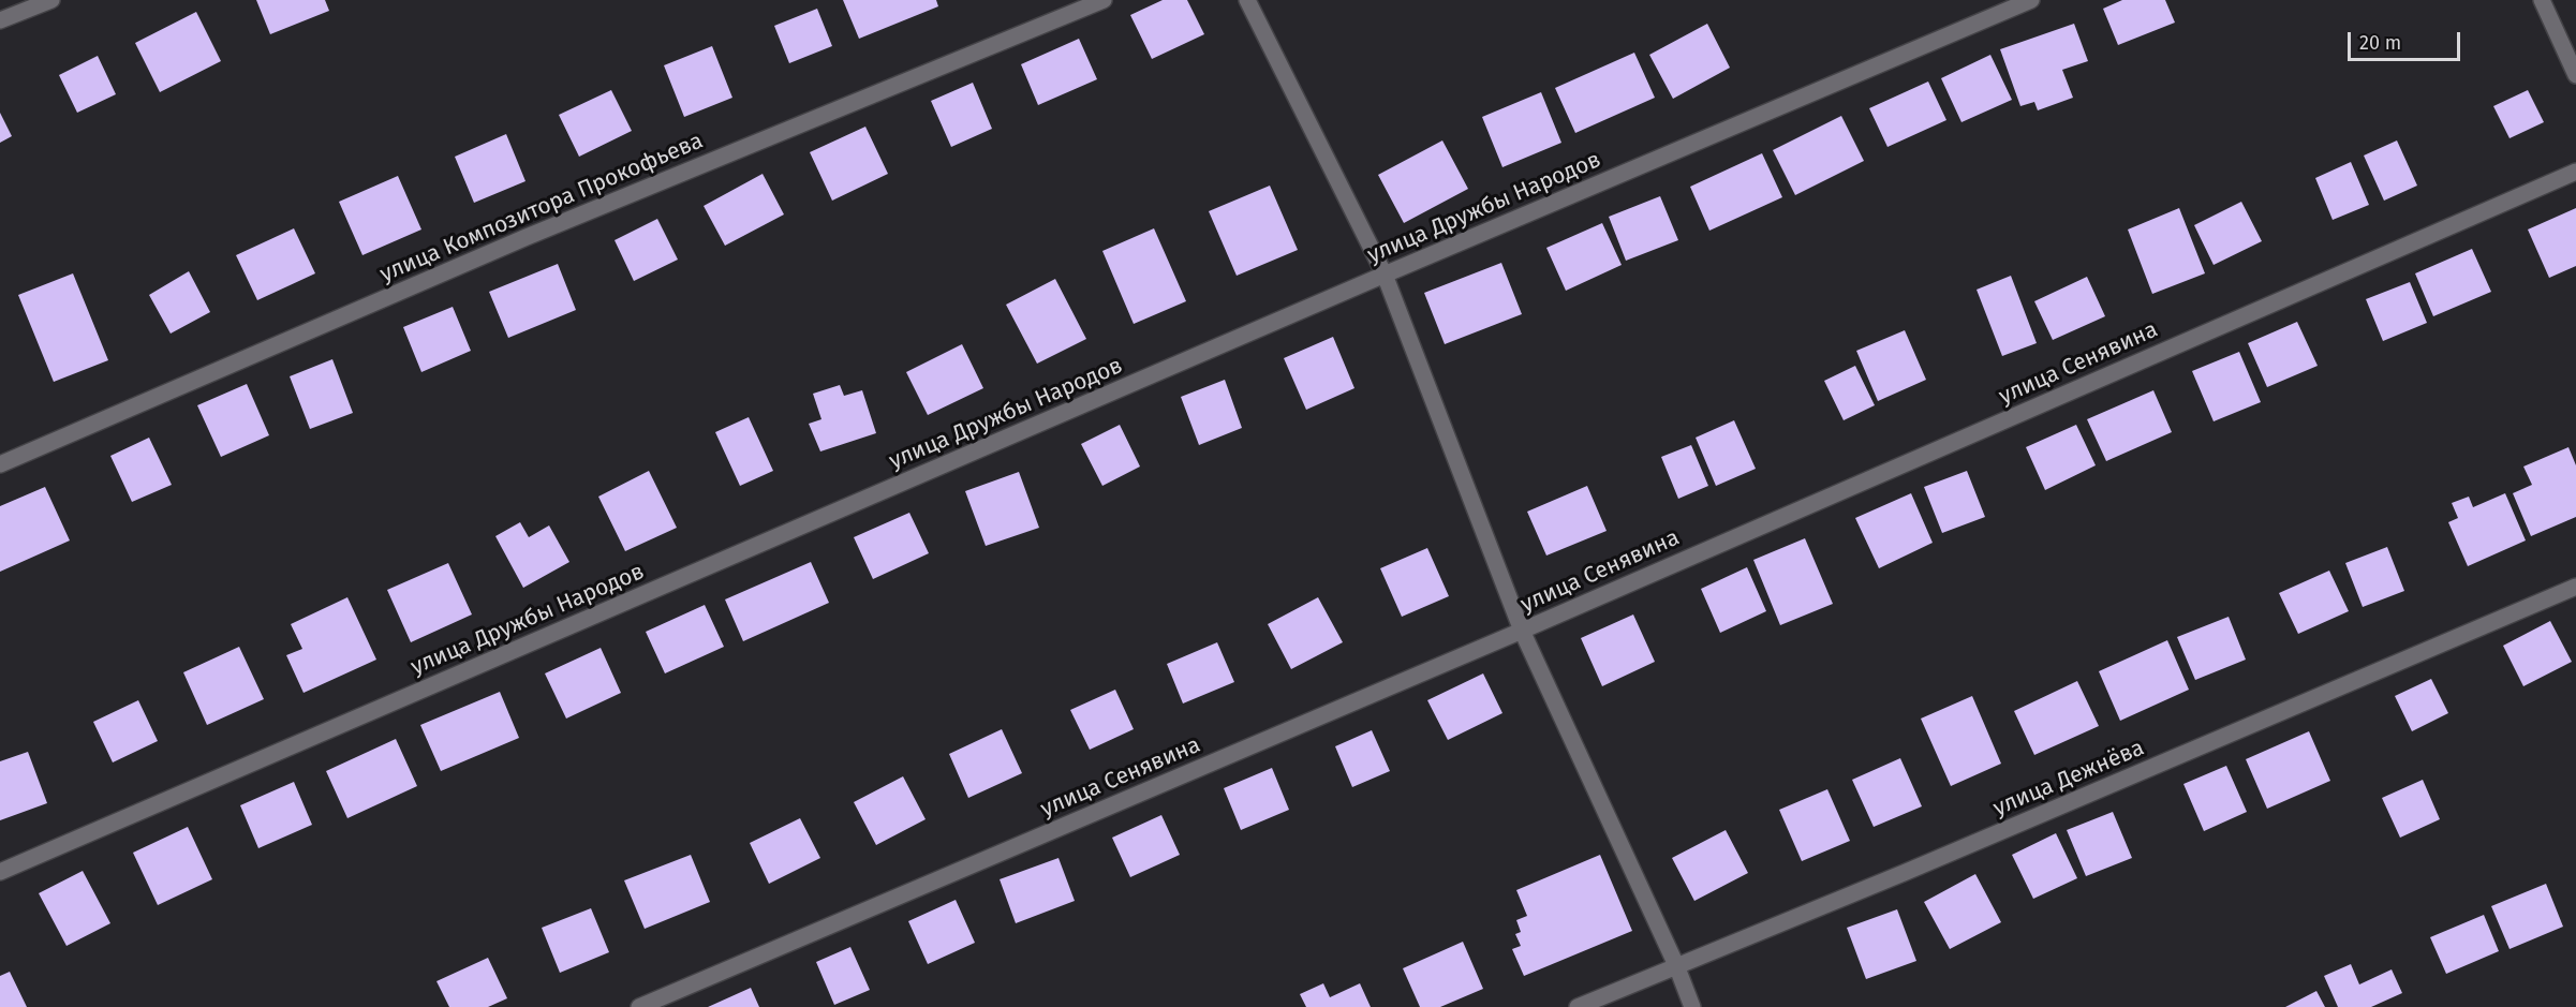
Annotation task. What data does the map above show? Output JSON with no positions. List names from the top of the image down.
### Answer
{
  "streets": {
    "street": [
      "улица Композитора Прокофьева",
      "улица Дружбы Народов",
      "улица Сенявина",
      "улица Дежнёва"
    ]
  },
  "scale_bar": "20 m"
}
